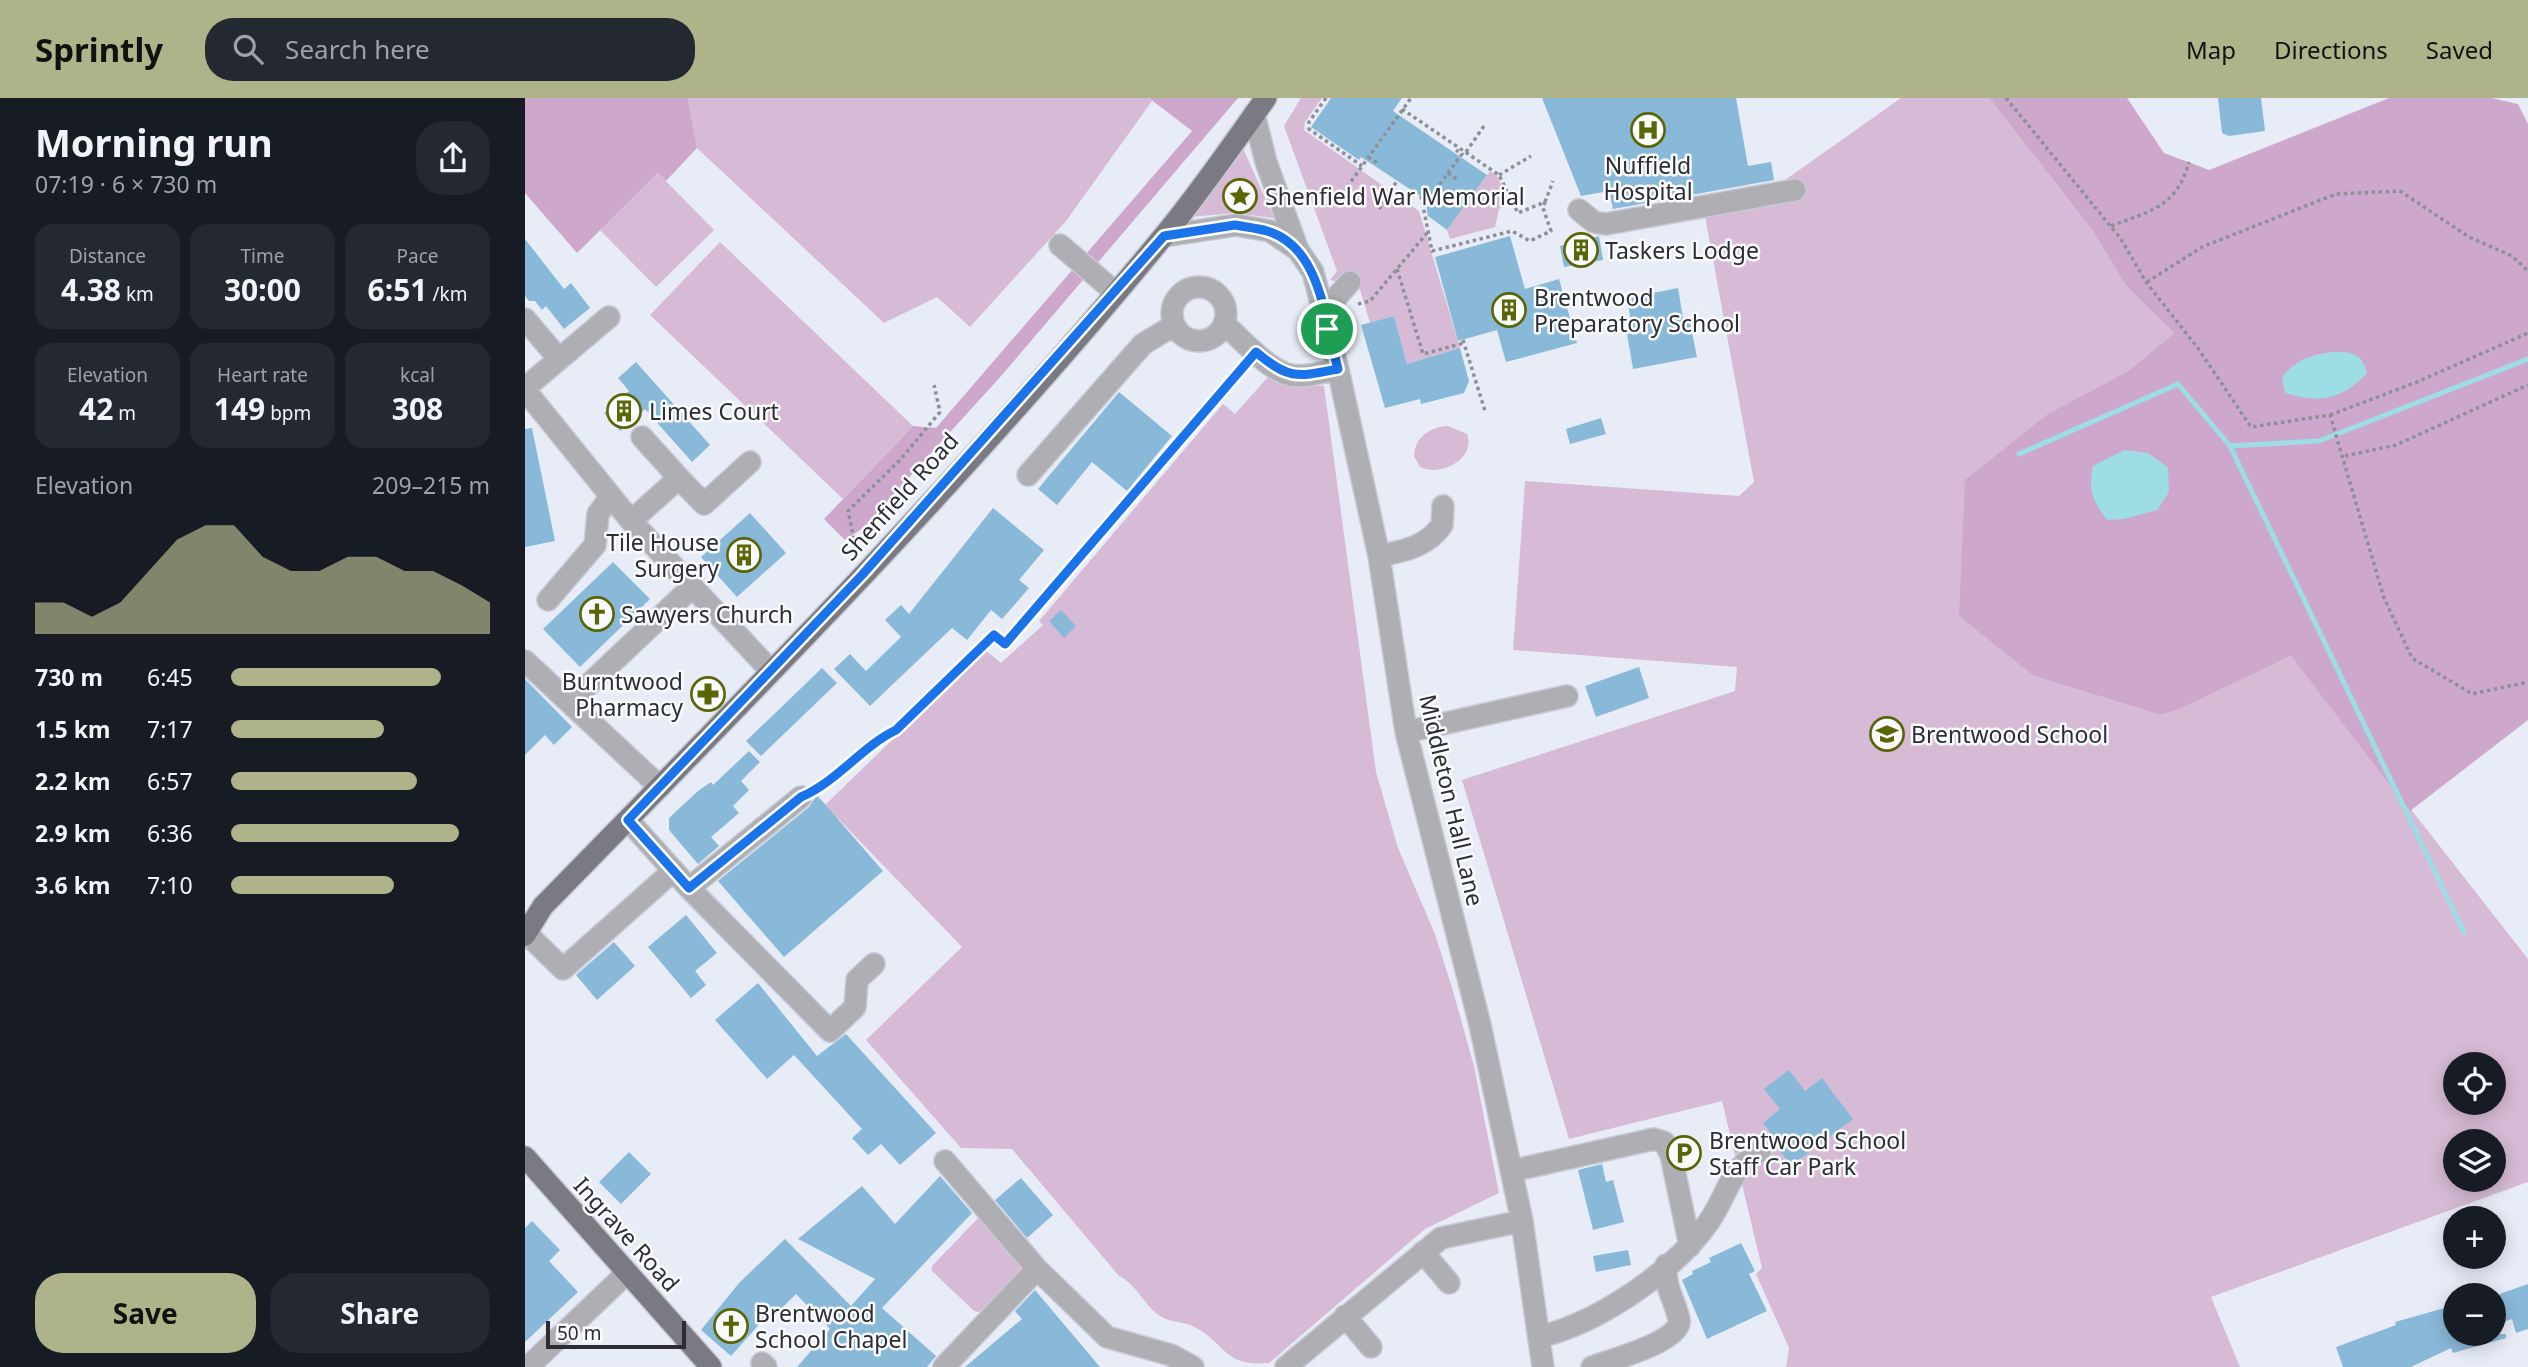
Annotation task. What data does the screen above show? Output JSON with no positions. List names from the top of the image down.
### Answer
{
  "streets": {
    "main road": ["Shenfield Road", "Ingrave Road"],
    "street": ["Middleton Hall Lane"]
  },
  "crossings": [
    ["Shenfield Road", "Middleton Hall Lane"]
  ],
  "places": {
    "hospital": ["Nuffield Hospital"],
    "place": ["Shenfield War Memorial"],
    "building": [
      "Taskers Lodge",
      "Brentwood Preparatory School",
      "Limes Court",
      "Tile House Surgery"
    ],
    "church": ["Sawyers Church", "Brentwood School Chapel"],
    "pharmacy": ["Burntwood Pharmacy"],
    "school or university": ["Brentwood School"],
    "parking": ["Brentwood School Staff Car Park"]
  },
  "scale_bar": "50 m",
  "page": {
    "header": "Sprintly",
    "search": "Search here",
    "nav": ["Map", "Directions", "Saved"],
    "heading": ["Morning run", "07:19 · 6 × 730 m"],
    "stats": [
      ["Distance", "4.38 km"],
      ["Time", "30:00"],
      ["Pace", "6:51 /km"],
      ["Elevation", "42 m"],
      ["Heart rate", "149 bpm"],
      ["kcal", "308"]
    ],
    "chart": ["Elevation", "209–215 m"],
    "list": [
      {
        "name": "730 m",
        "note": "6:45"
      },
      {
        "name": "1.5 km",
        "note": "7:17"
      },
      {
        "name": "2.2 km",
        "note": "6:57"
      },
      {
        "name": "2.9 km",
        "note": "6:36"
      },
      {
        "name": "3.6 km",
        "note": "7:10"
      }
    ],
    "map_buttons": ["+", "−"],
    "buttons": ["Save", "Share"],
    "scale": "50 m"
  }
}
